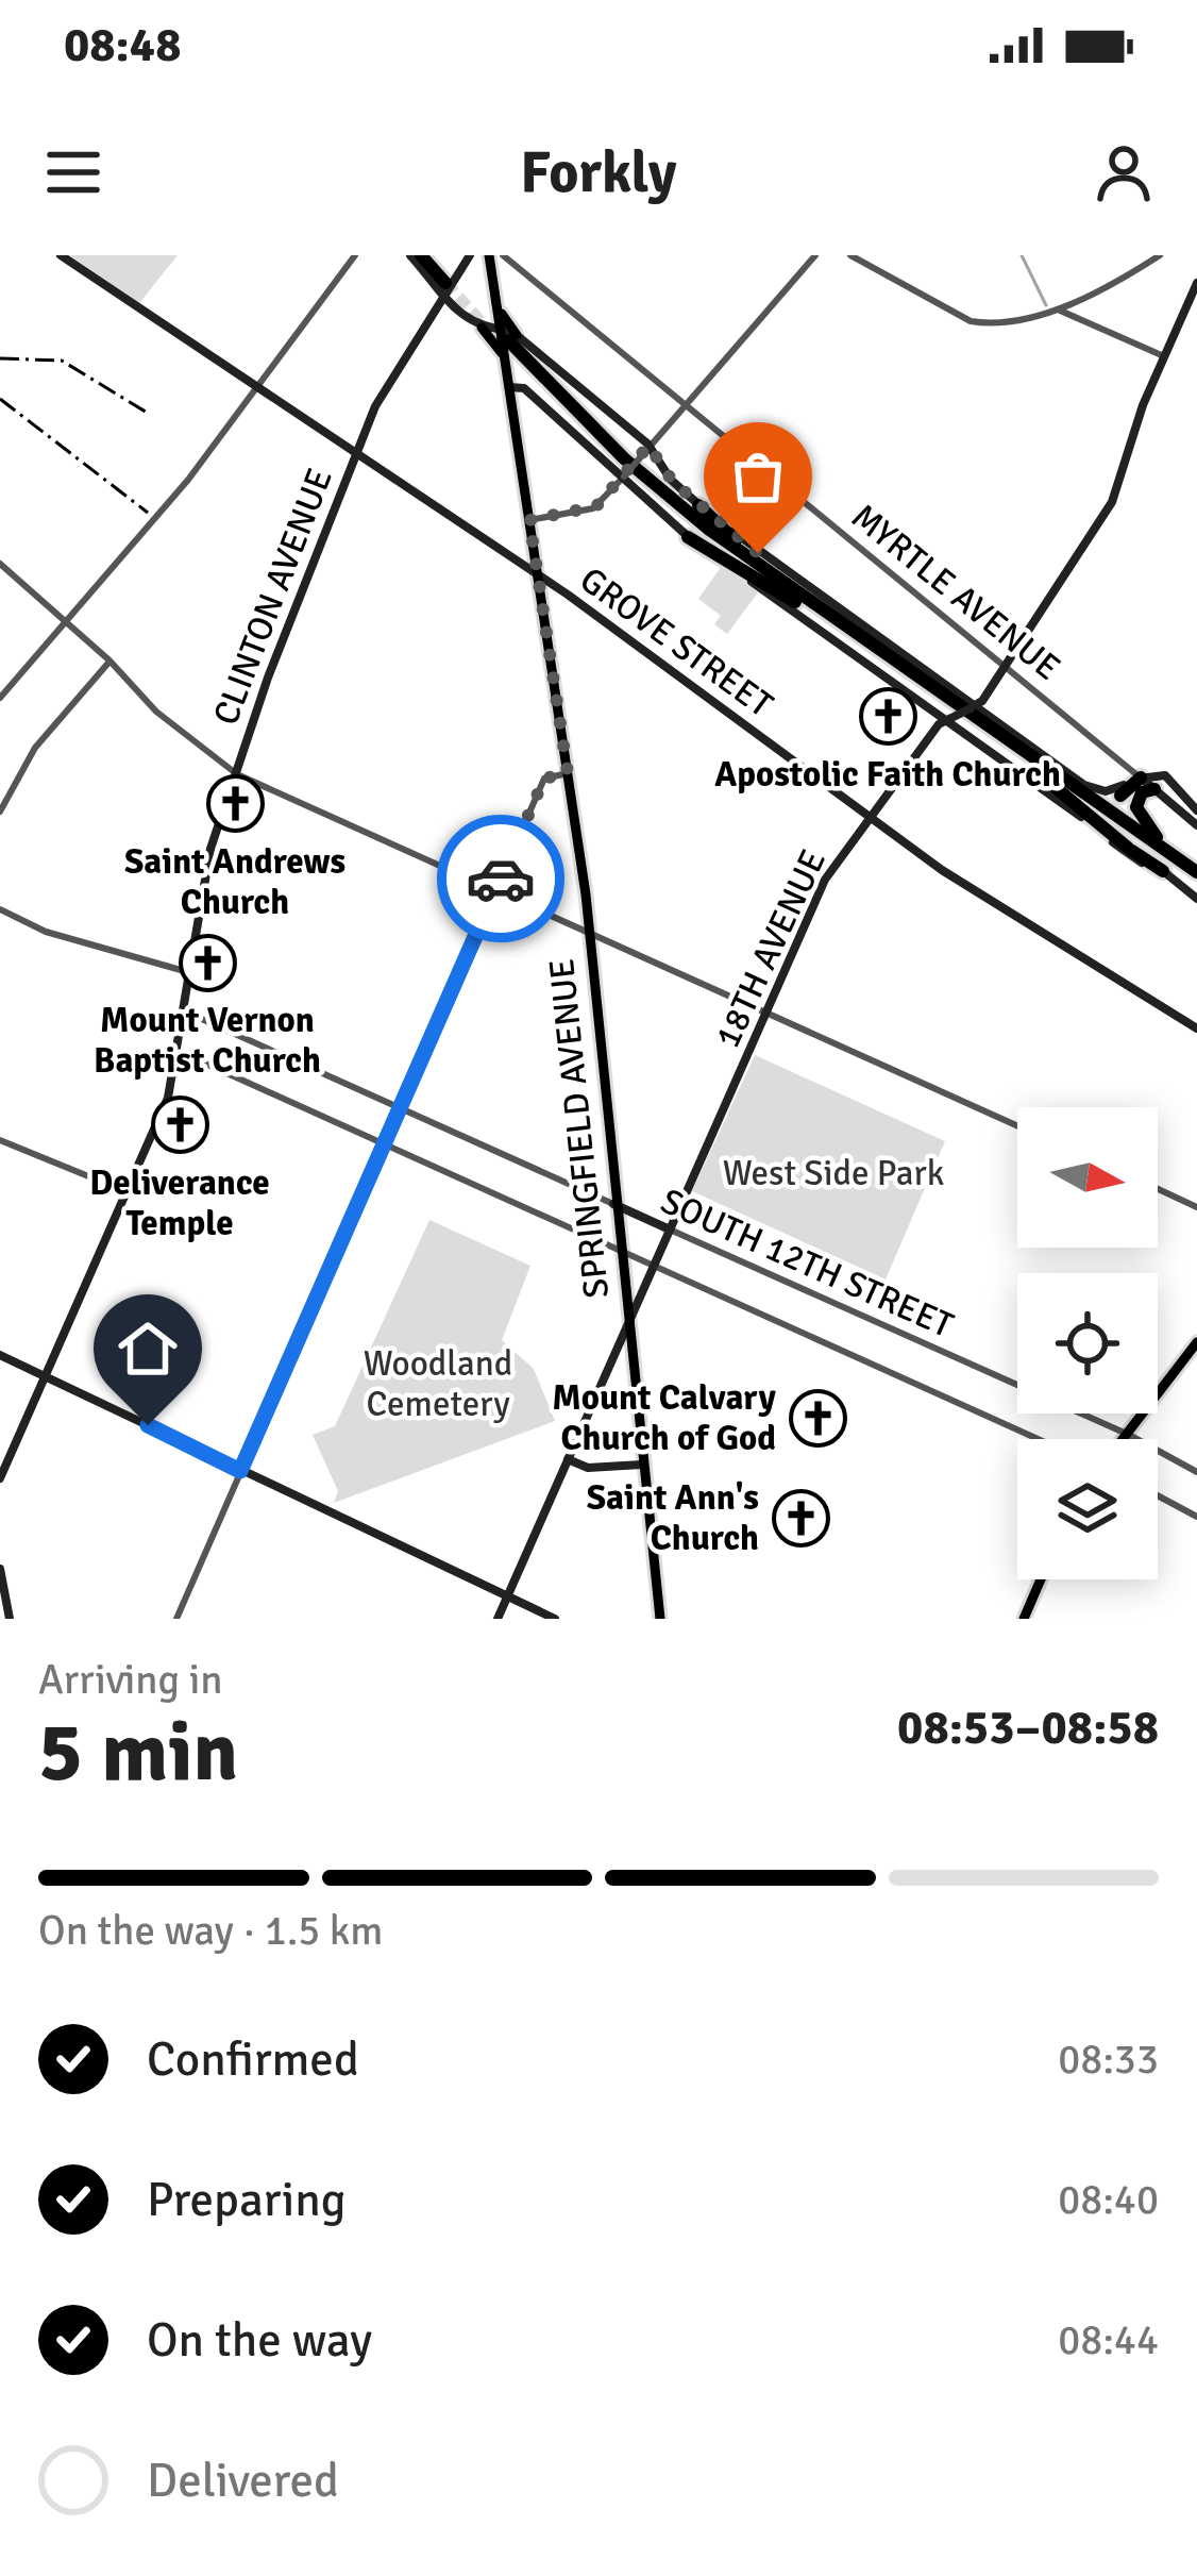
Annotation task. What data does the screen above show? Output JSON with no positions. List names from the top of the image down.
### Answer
{
  "streets": {
    "main road": [
      "MYRTLE AVENUE",
      "CLINTON AVENUE",
      "GROVE STREET",
      "18TH AVENUE",
      "SPRINGFIELD AVENUE",
      "SOUTH 12TH STREET"
    ]
  },
  "crossings": [
    ["MYRTLE AVENUE", "18TH AVENUE"],
    ["CLINTON AVENUE", "GROVE STREET"],
    ["CLINTON AVENUE", "SOUTH 12TH STREET"],
    ["GROVE STREET", "18TH AVENUE"],
    ["GROVE STREET", "SPRINGFIELD AVENUE"],
    ["18TH AVENUE", "SPRINGFIELD AVENUE"],
    ["18TH AVENUE", "SOUTH 12TH STREET"],
    ["SPRINGFIELD AVENUE", "SOUTH 12TH STREET"]
  ],
  "parks": ["West Side Park", "Woodland Cemetery"],
  "places": {
    "church": [
      "Apostolic Faith Church",
      "Saint Andrews Church",
      "Mount Vernon Baptist Church",
      "Deliverance Temple",
      "Mount Calvary Church of God",
      "Saint Ann's Church"
    ]
  },
  "north": "right",
  "page": {
    "status": "08:48",
    "header": "Forkly",
    "heading": ["5 min", "Arriving in", "08:53–08:58"],
    "bar": "On the way · 1.5 km",
    "list": [
      ["Confirmed", "08:33"],
      ["Preparing", "08:40"],
      ["On the way", "08:44"],
      "Delivered"
    ]
  }
}
